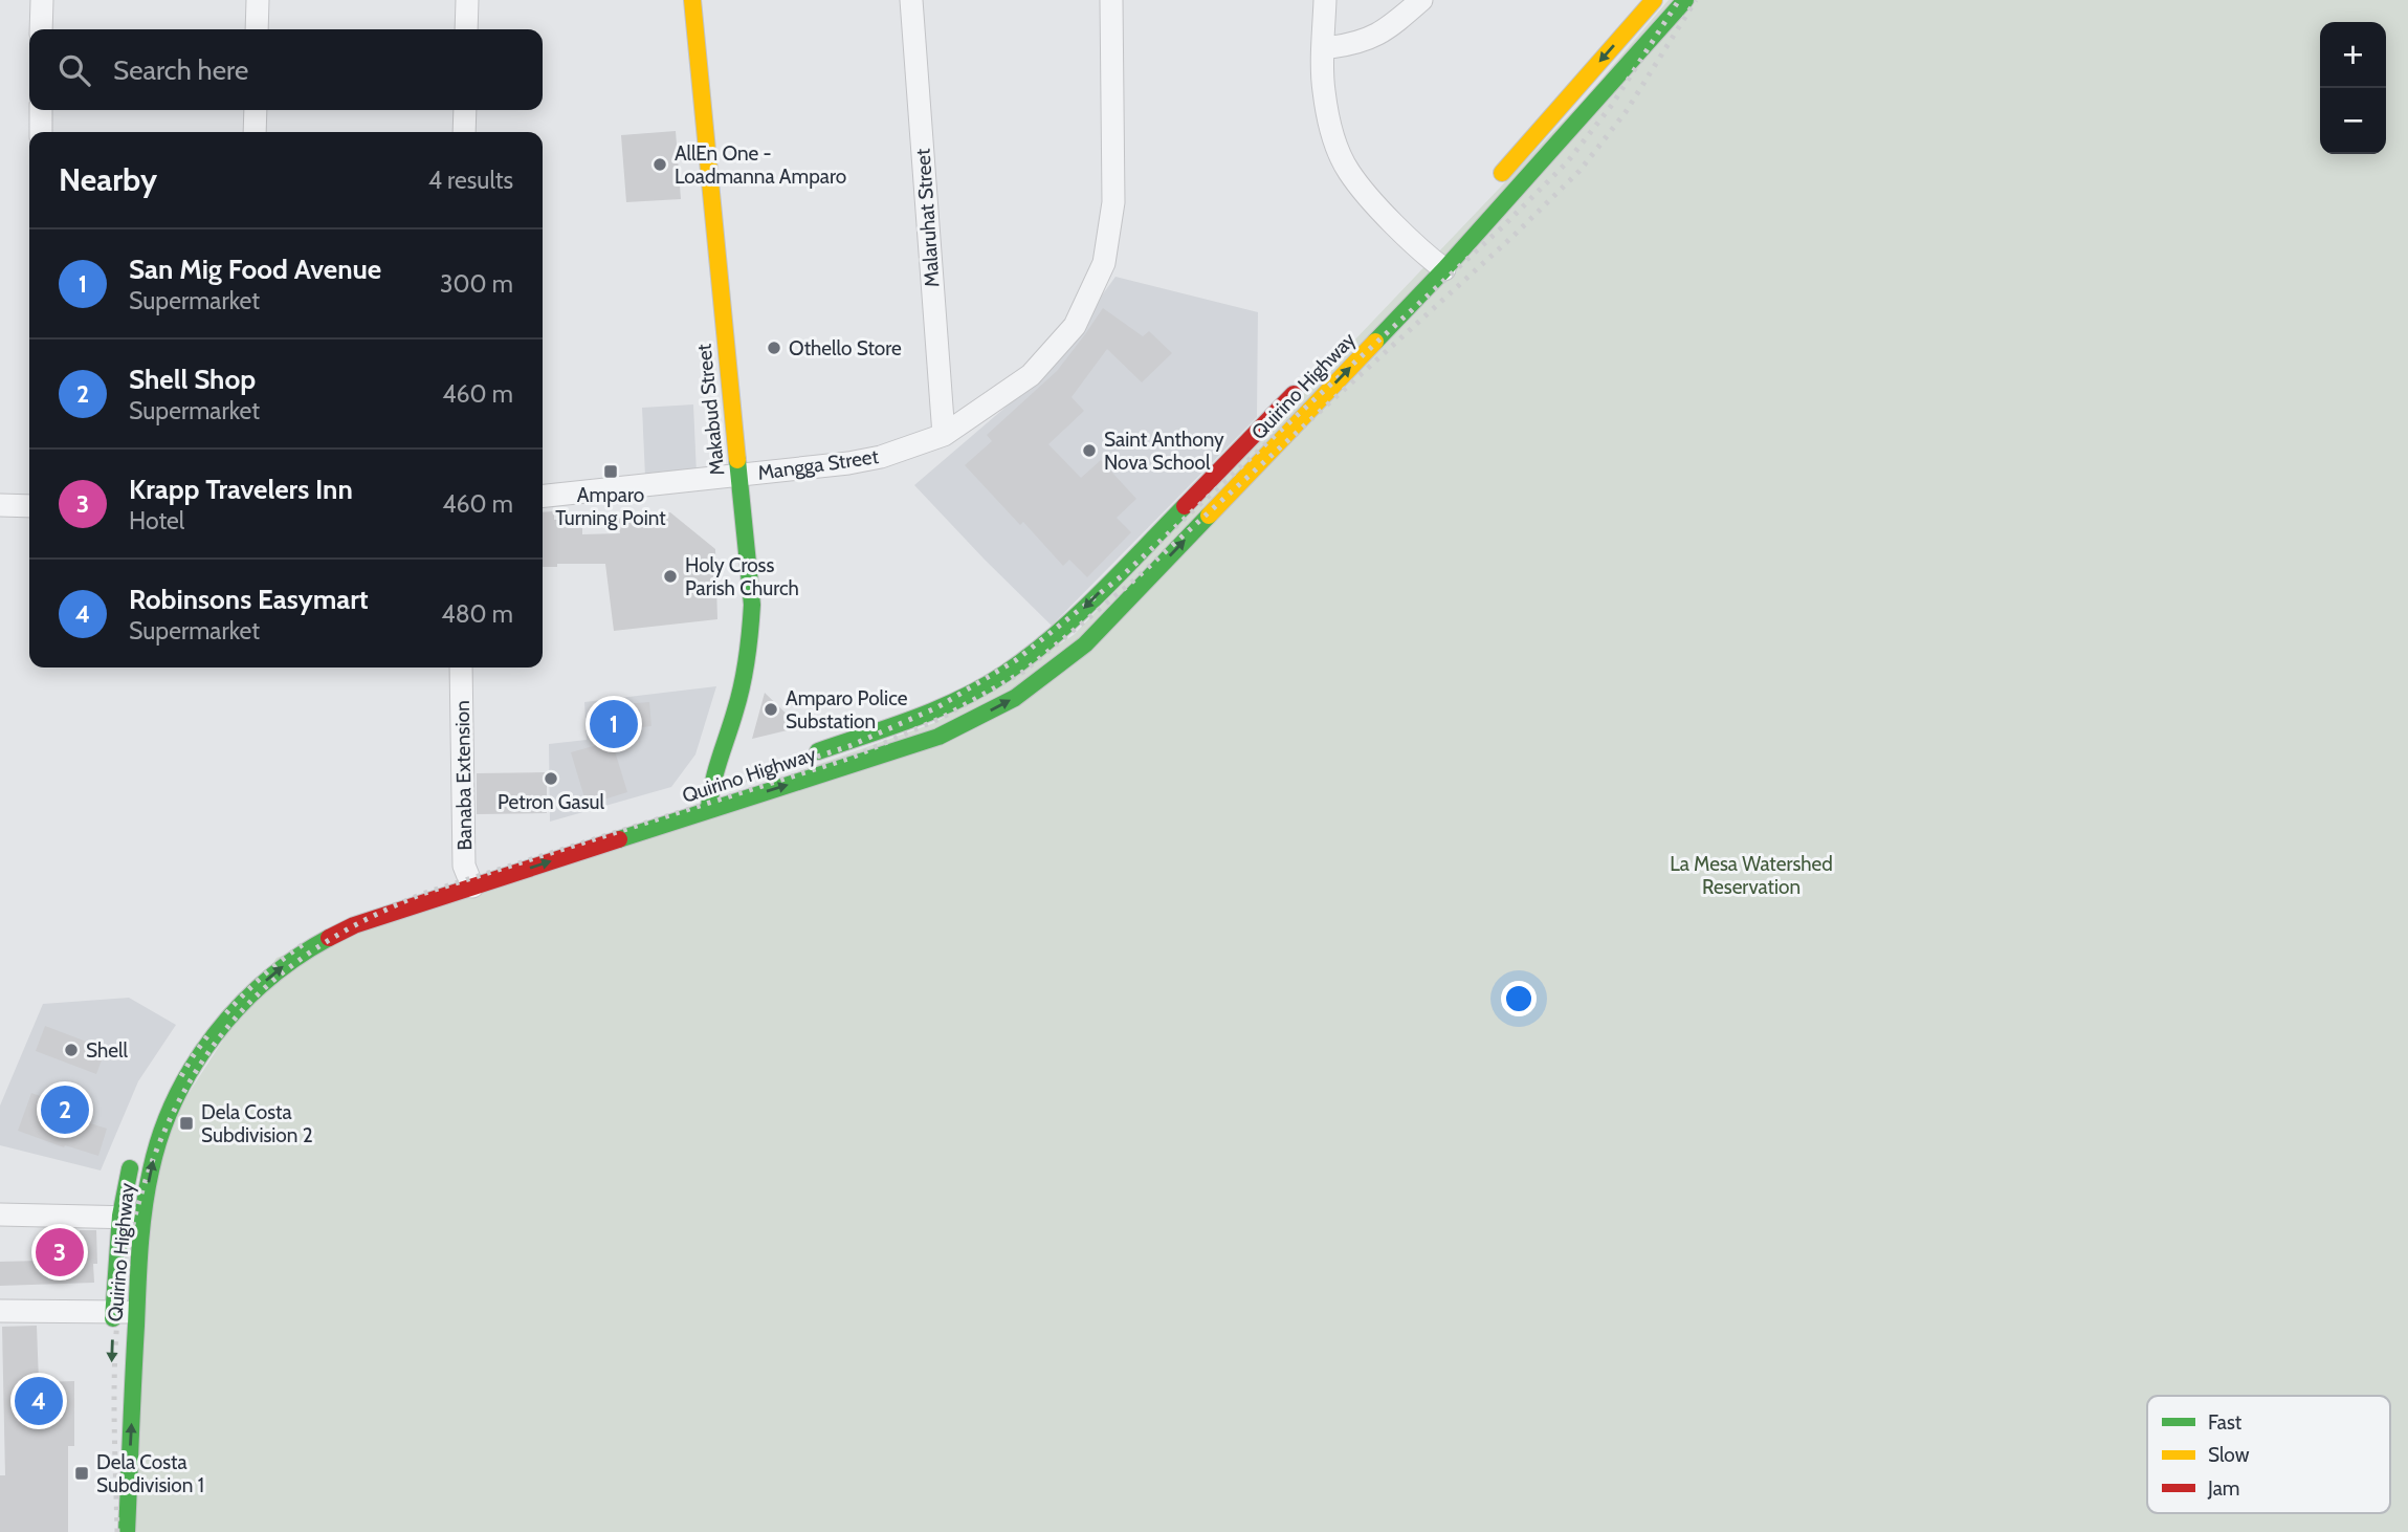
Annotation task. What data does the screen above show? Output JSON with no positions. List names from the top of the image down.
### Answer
{
  "streets": {
    "main road": ["Quirino Highway", "Makabud Street"],
    "street": ["Malaruhat Street", "Mangga Street", "Banaba Extension"]
  },
  "crossings": [
    ["Malaruhat Street", "Mangga Street"],
    ["Quirino Highway", "Makabud Street"],
    ["Quirino Highway", "Banaba Extension"],
    ["Makabud Street", "Mangga Street"]
  ],
  "parks": ["La Mesa Watershed Reservation"],
  "places": {
    "other": [
      "AllEn One - Loadmanna Amparo",
      "Othello Store",
      "Saint Anthony Nova School",
      "Holy Cross Parish Church",
      "Amparo Police Substation",
      "Petron Gasul",
      "Shell"
    ],
    "transit": ["Amparo Turning Point", "Dela Costa Subdivision 2", "Dela Costa Subdivision 1"]
  },
  "legend": ["Fast", "Slow", "Jam"],
  "page": {
    "map_buttons": ["+", "−"],
    "search": "Search here",
    "heading": ["Nearby", "4 results"],
    "list": [
      {
        "mark": "1",
        "name": "San Mig Food Avenue",
        "note": "Supermarket",
        "value": "300 m"
      },
      {
        "mark": "2",
        "name": "Shell Shop",
        "note": "Supermarket",
        "value": "460 m"
      },
      {
        "mark": "3",
        "name": "Krapp Travelers Inn",
        "note": "Hotel",
        "value": "460 m"
      },
      {
        "mark": "4",
        "name": "Robinsons Easymart",
        "note": "Supermarket",
        "value": "480 m"
      }
    ],
    "pins": [
      "1",
      "2",
      "3",
      "4"
    ]
  }
}
